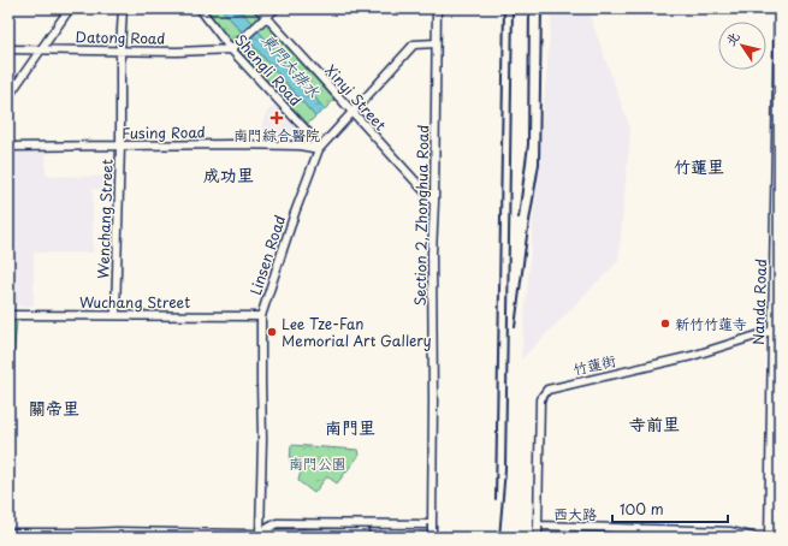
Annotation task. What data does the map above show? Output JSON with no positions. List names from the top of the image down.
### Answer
{
  "streets": {
    "main road": ["Nanda Road"],
    "street": [
      "Datong Road",
      "Shengli Road",
      "Xinyi Street",
      "Fusing Road",
      "Section 2, Zhonghua Road",
      "Wenchang Street",
      "Linsen Road",
      "Wuchang Street",
      "竹蓮街",
      "西大路"
    ]
  },
  "crossings": [
    ["Datong Road", "Shengli Road"],
    ["Datong Road", "Wenchang Street"],
    ["Shengli Road", "Fusing Road"],
    ["Shengli Road", "Linsen Road"],
    ["Xinyi Street", "Section 2, Zhonghua Road"],
    ["Xinyi Street", "Linsen Road"],
    ["Fusing Road", "Wenchang Street"],
    ["Fusing Road", "Linsen Road"],
    ["Section 2, Zhonghua Road", "Linsen Road"],
    ["Wenchang Street", "Wuchang Street"],
    ["Linsen Road", "Wuchang Street"],
    ["Nanda Road", "竹蓮街"],
    ["竹蓮街", "西大路"]
  ],
  "districts": [
    "竹蓮里",
    "成功里",
    "關帝里",
    "寺前里",
    "南門里"
  ],
  "water": ["東門大排水"],
  "parks": ["南門公園"],
  "places": {
    "health": ["南門綜合醫院"],
    "other": ["新竹竹蓮寺", "Lee Tze-Fan Memorial Art Gallery"]
  },
  "scale_bar": "100 m",
  "north": "top left"
}
